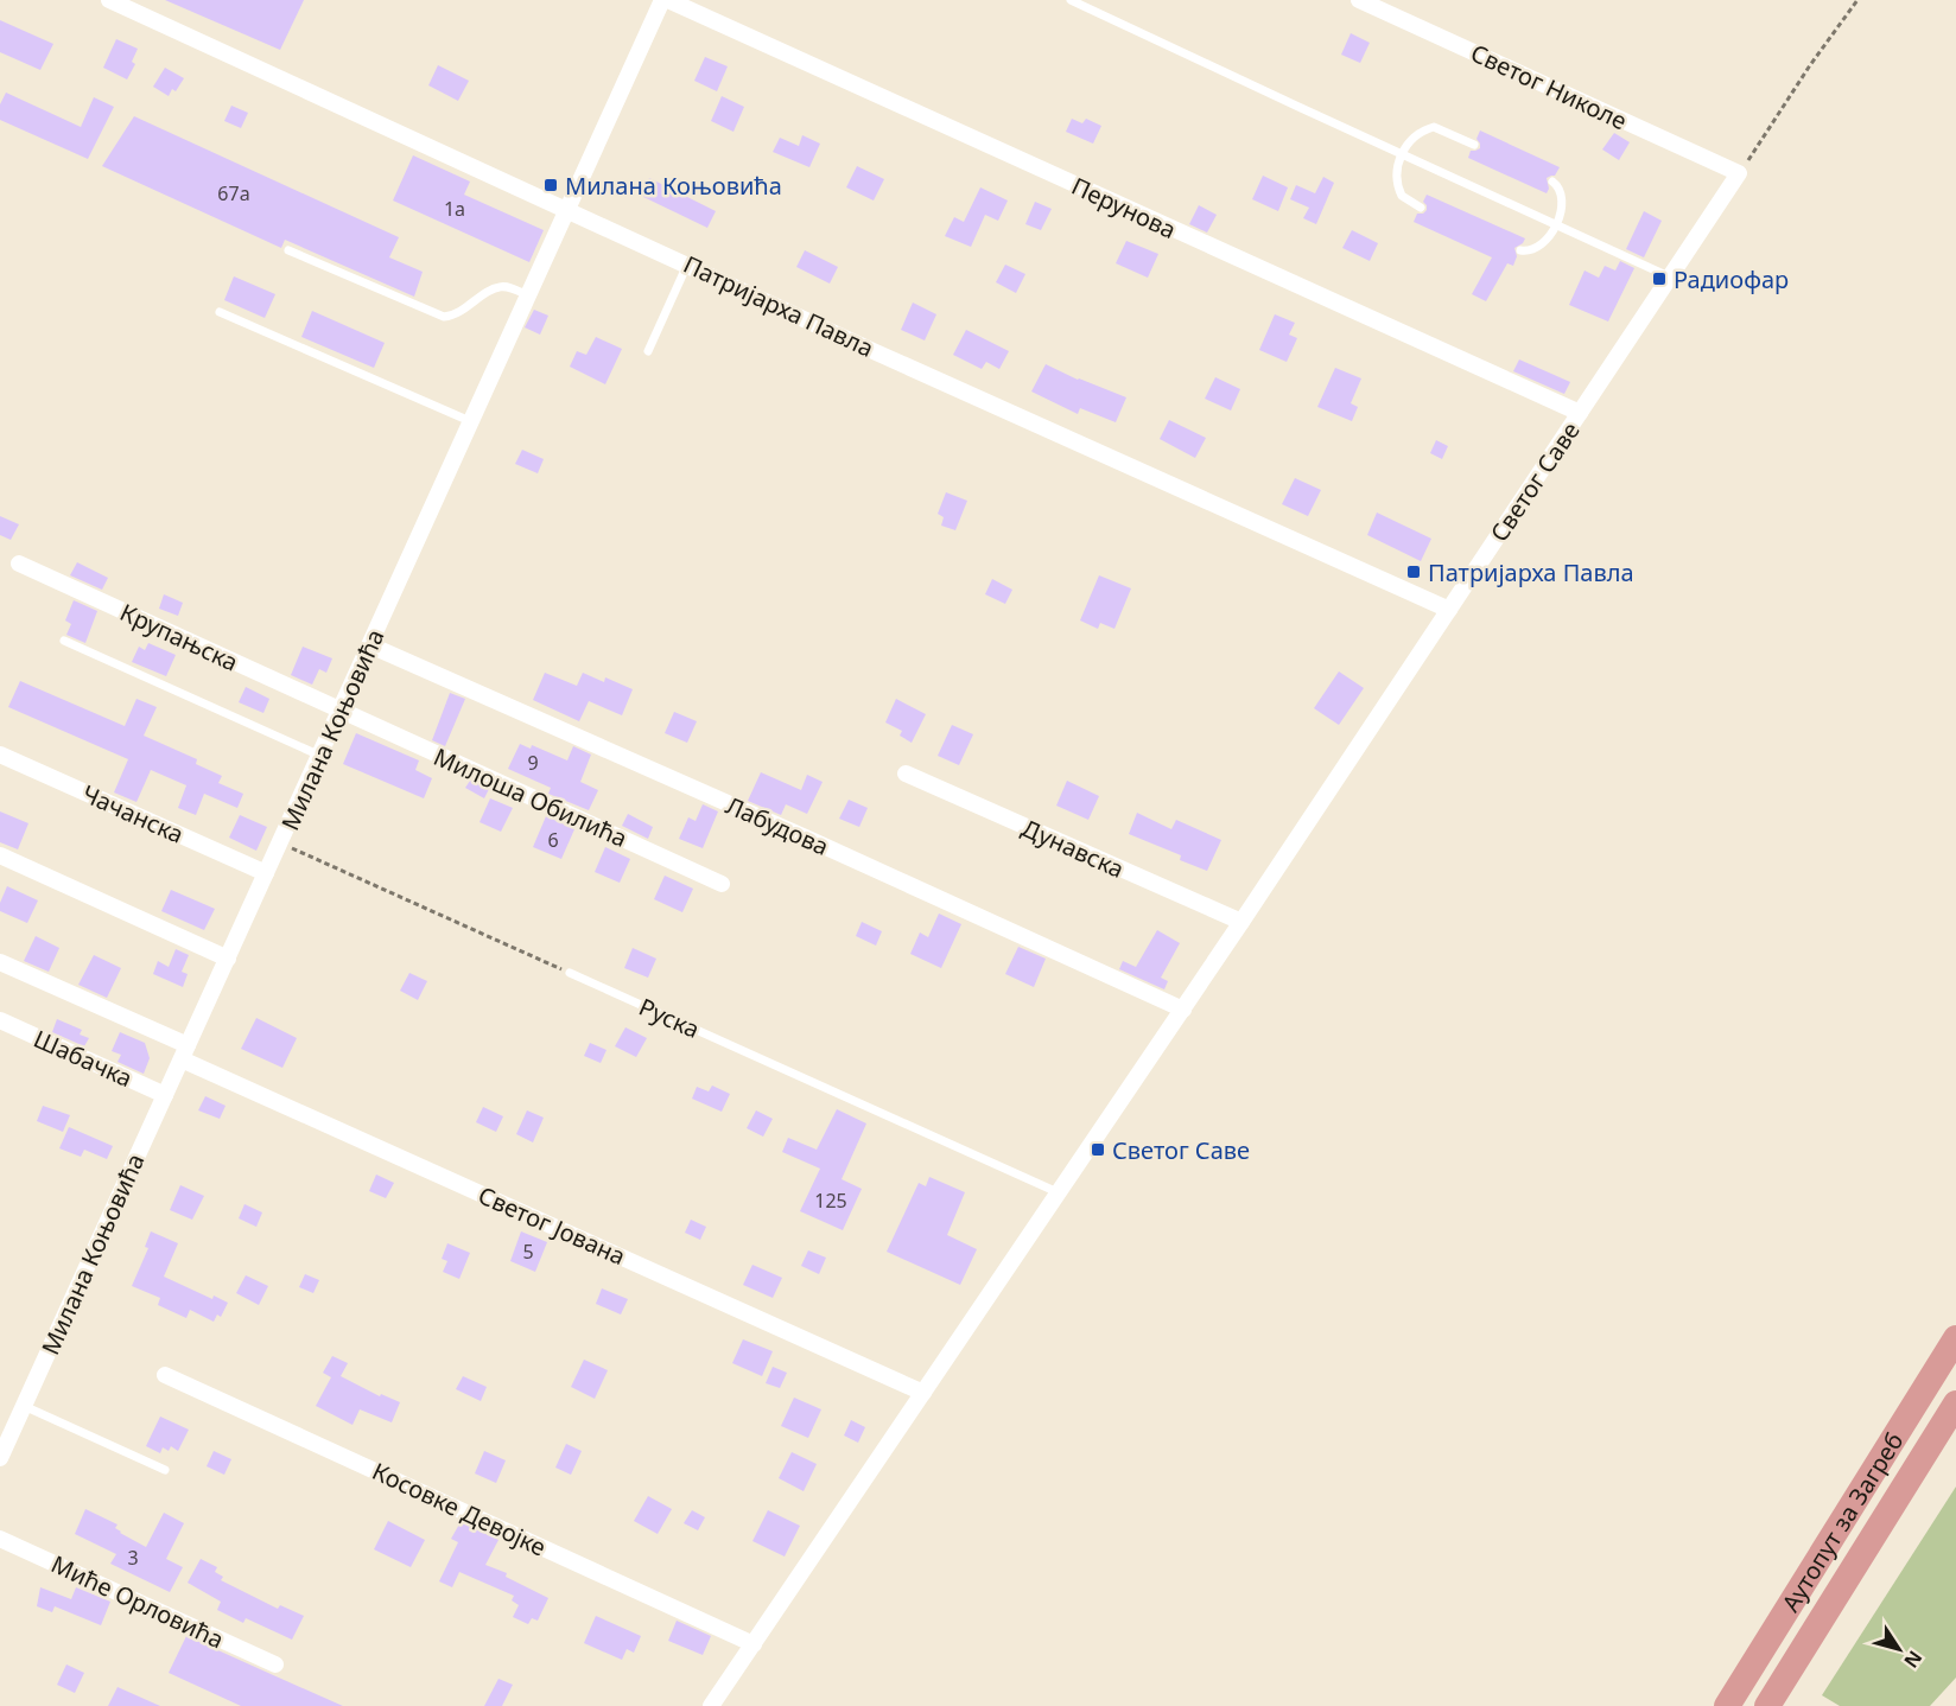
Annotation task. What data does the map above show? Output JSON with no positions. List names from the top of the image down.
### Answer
{
  "streets": {
    "highway": ["Аутопут за Загреб"],
    "street": [
      "Светог Николе",
      "Перунова",
      "Патријарха Павла",
      "Светог Саве",
      "Крупањска",
      "Милана Коњовића",
      "Милоша Обилића",
      "Чачанска",
      "Лабудова",
      "Дунавска",
      "Шабачка",
      "Светог Јована",
      "Косовке Девојке",
      "Миће Орловића"
    ],
    "lane": ["Руска"]
  },
  "crossings": [
    ["Светог Николе", "Светог Саве"],
    ["Перунова", "Светог Саве"],
    ["Патријарха Павла", "Светог Саве"],
    ["Патријарха Павла", "Милана Коњовића"],
    ["Светог Саве", "Лабудова"],
    ["Светог Саве", "Дунавска"],
    ["Светог Саве", "Руска"],
    ["Светог Саве", "Светог Јована"],
    ["Светог Саве", "Косовке Девојке"],
    ["Крупањска", "Милана Коњовића"],
    ["Крупањска", "Милоша Обилића"],
    ["Милана Коњовића", "Милоша Обилића"],
    ["Милана Коњовића", "Чачанска"],
    ["Милана Коњовића", "Лабудова"],
    ["Милана Коњовића", "Шабачка"],
    ["Милана Коњовића", "Светог Јована"]
  ],
  "places": {
    "transit": [
      "Милана Коњовића",
      "Радиофар",
      "Патријарха Павла",
      "Светог Саве"
    ]
  },
  "house_numbers": [
    "67a",
    "1a",
    "9",
    "6",
    "125",
    "5",
    "3"
  ],
  "north": "bottom right"
}
